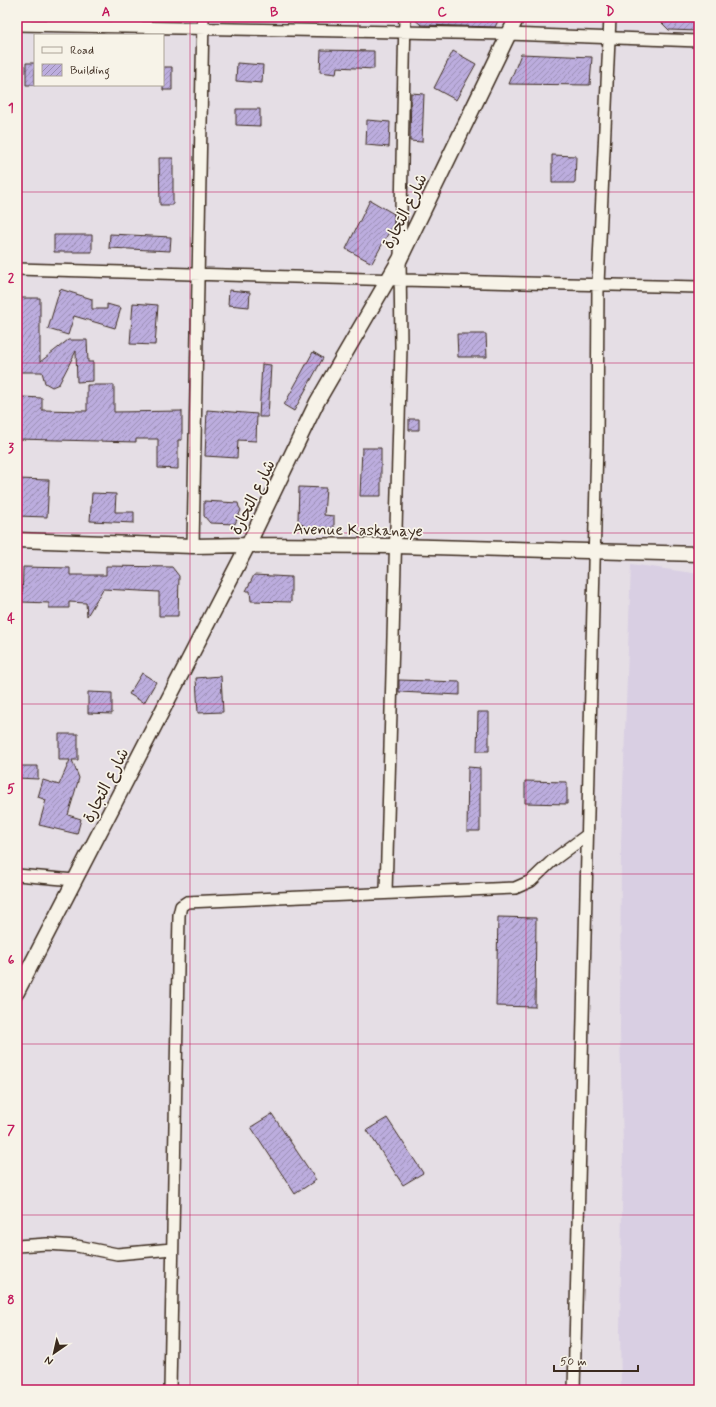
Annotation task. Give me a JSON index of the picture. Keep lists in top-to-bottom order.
{
  "streets": {
    "street": ["شارع التجارة", "Avenue Kaskanaye"]
  },
  "crossings": [
    ["شارع التجارة", "Avenue Kaskanaye"]
  ],
  "legend": ["Road", "Building"],
  "scale_bar": "50 m",
  "north": "bottom left",
  "grid": {
    "columns": [
      "A",
      "B",
      "C",
      "D"
    ],
    "rows": [
      "1",
      "2",
      "3",
      "4",
      "5",
      "6",
      "7",
      "8"
    ]
  }
}
